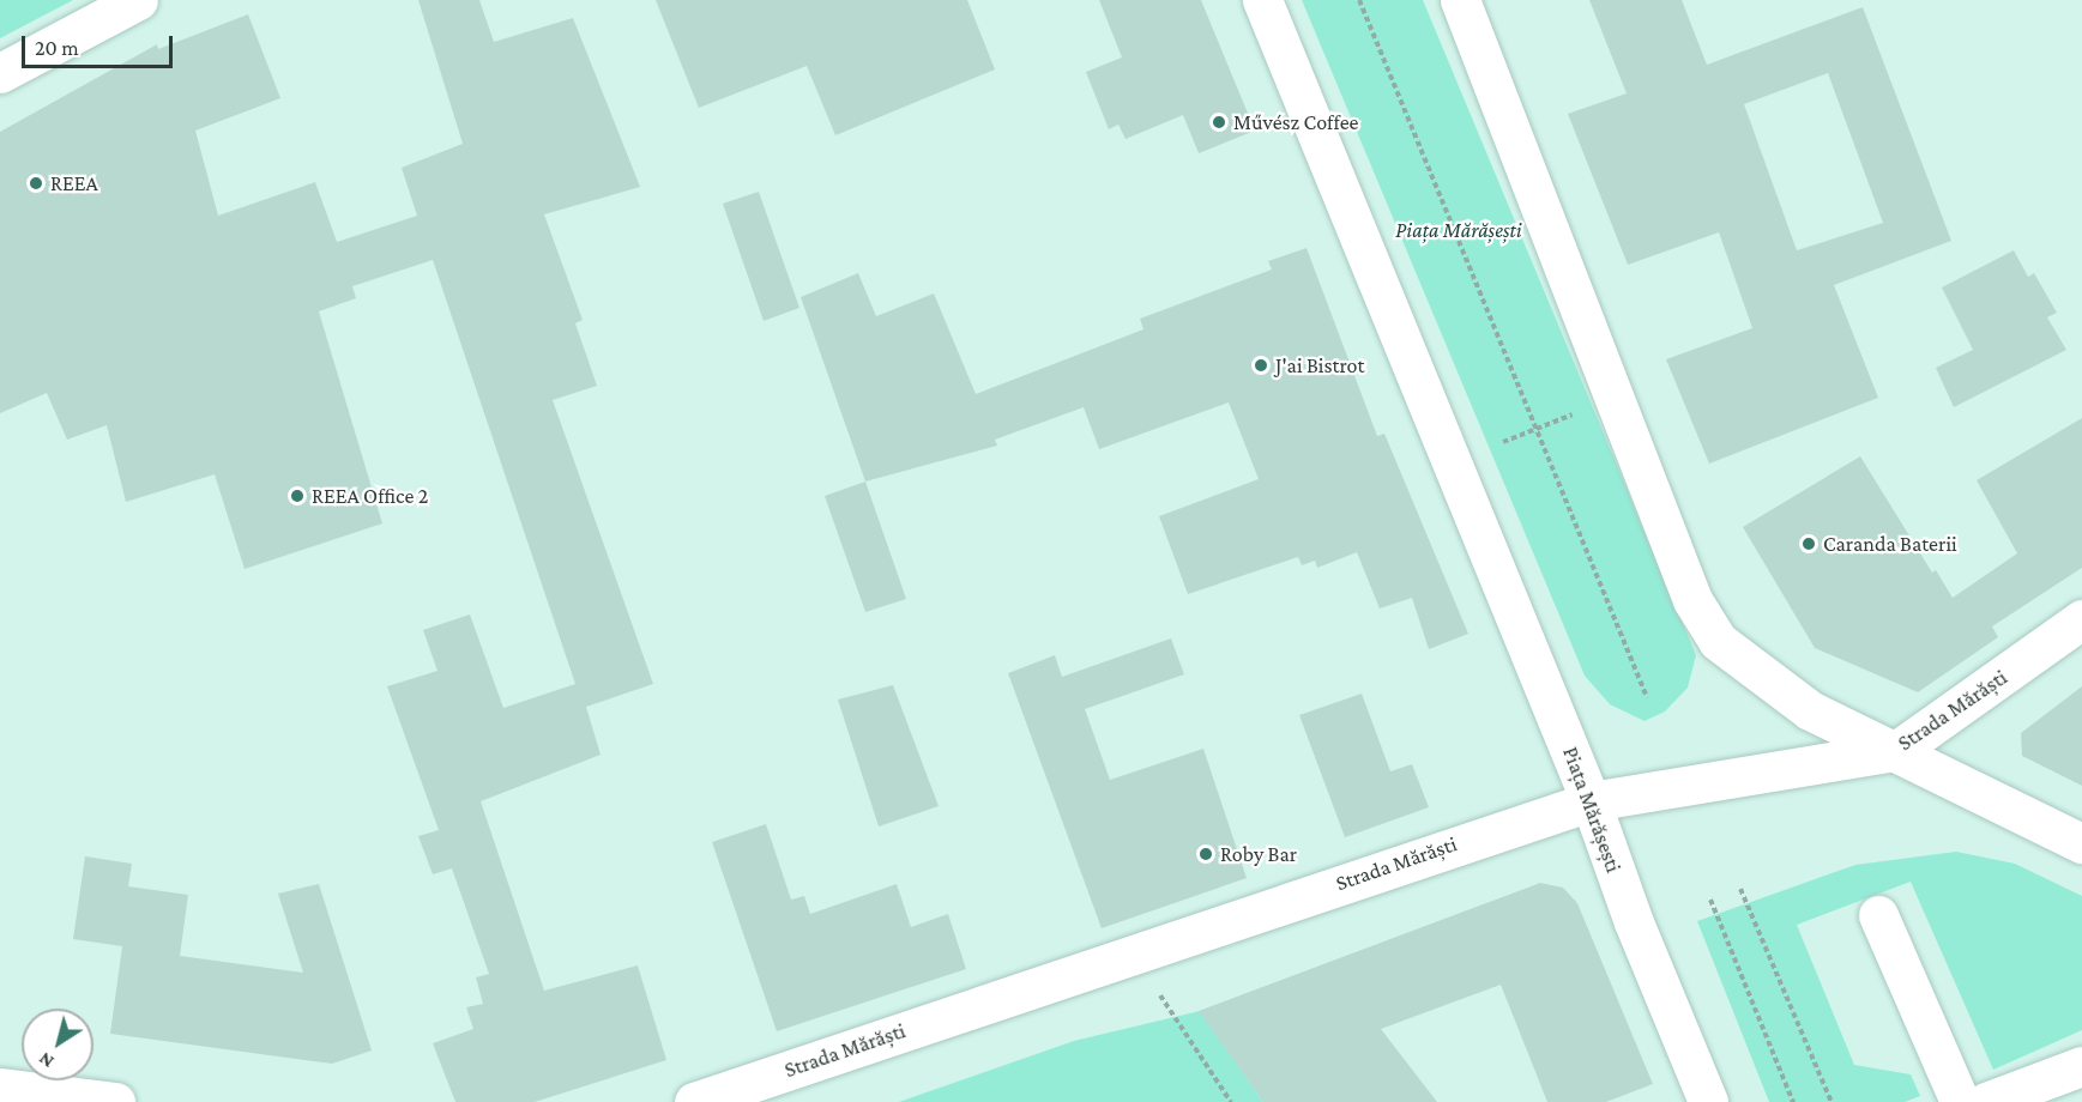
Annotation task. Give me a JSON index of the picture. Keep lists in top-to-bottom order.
{
  "streets": {
    "main road": ["Strada Mărăști", "Piața Mărășești"]
  },
  "crossings": [
    ["Strada Mărăști", "Piața Mărășești"]
  ],
  "parks": ["Piața Mărășești"],
  "places": [
    "Művész Coffee",
    "REEA",
    "J'ai Bistrot",
    "REEA Office 2",
    "Caranda Baterii",
    "Roby Bar"
  ],
  "scale_bar": "20 m",
  "north": "bottom left"
}
